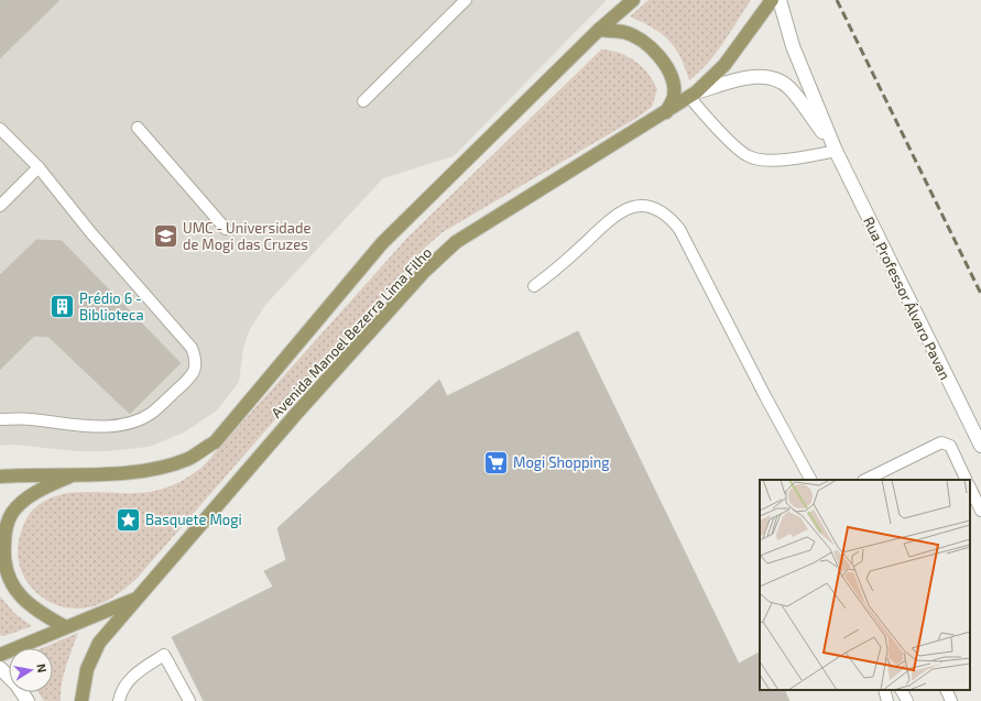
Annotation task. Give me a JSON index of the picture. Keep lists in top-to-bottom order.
{
  "streets": {
    "main road": ["Avenida Manoel Bezerra Lima Filho"],
    "street": ["Rua Professor Álvaro Pavan"]
  },
  "crossings": [
    ["Rua Professor Álvaro Pavan", "Avenida Manoel Bezerra Lima Filho"]
  ],
  "places": {
    "school or university": ["UMC - Universidade de Mogi das Cruzes"],
    "building": ["Prédio 6 - Biblioteca"],
    "supermarket": ["Mogi Shopping"],
    "place": ["Basquete Mogi"]
  },
  "north": "right"
}
